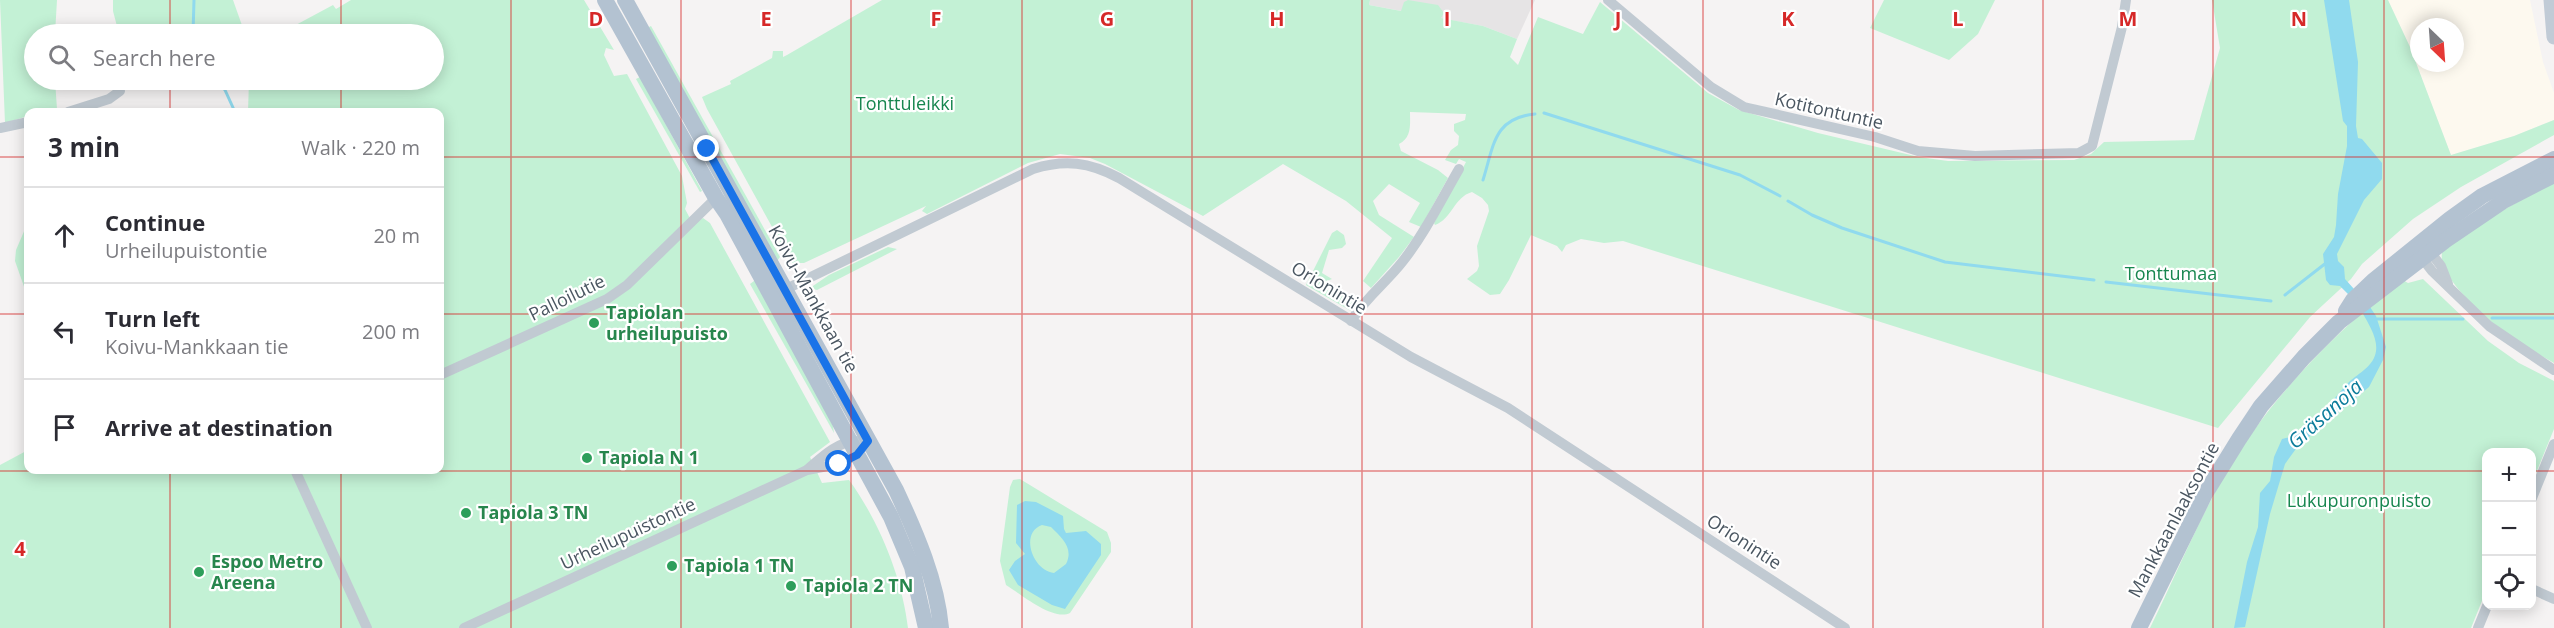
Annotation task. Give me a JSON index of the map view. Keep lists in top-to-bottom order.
{
  "streets": {
    "main road": ["Koivu-Mankkaan tie", "Mankkaanlaaksontie"],
    "street": [
      "Kotitontuntie",
      "Orionintie",
      "Palloilutie",
      "Urheilupuistontie"
    ]
  },
  "crossings": [
    ["Orionintie", "Koivu-Mankkaan tie"],
    ["Palloilutie", "Koivu-Mankkaan tie"],
    ["Koivu-Mankkaan tie", "Urheilupuistontie"]
  ],
  "water": ["Gräsanoja"],
  "parks": ["Tonttuleikki", "Tonttumaa", "Lukupuronpuisto"],
  "places": [
    "Tapiolan urheilupuisto",
    "Tapiola N 1",
    "Tapiola 3 TN",
    "Tapiola 1 TN",
    "Espoo Metro Areena",
    "Tapiola 2 TN"
  ],
  "north": "bottom right",
  "page": {
    "search": "Search here",
    "heading": ["3 min", "Walk · 220 m"],
    "list": [
      ["Continue", "Urheilupuistontie", "20 m"],
      ["Turn left", "Koivu-Mankkaan tie", "200 m"],
      "Arrive at destination"
    ],
    "map_buttons": ["+", "−"]
  },
  "grid": {
    "columns": [
      "D",
      "E",
      "F",
      "G",
      "H",
      "I",
      "J",
      "K",
      "L",
      "M",
      "N"
    ],
    "rows": ["4"]
  }
}
